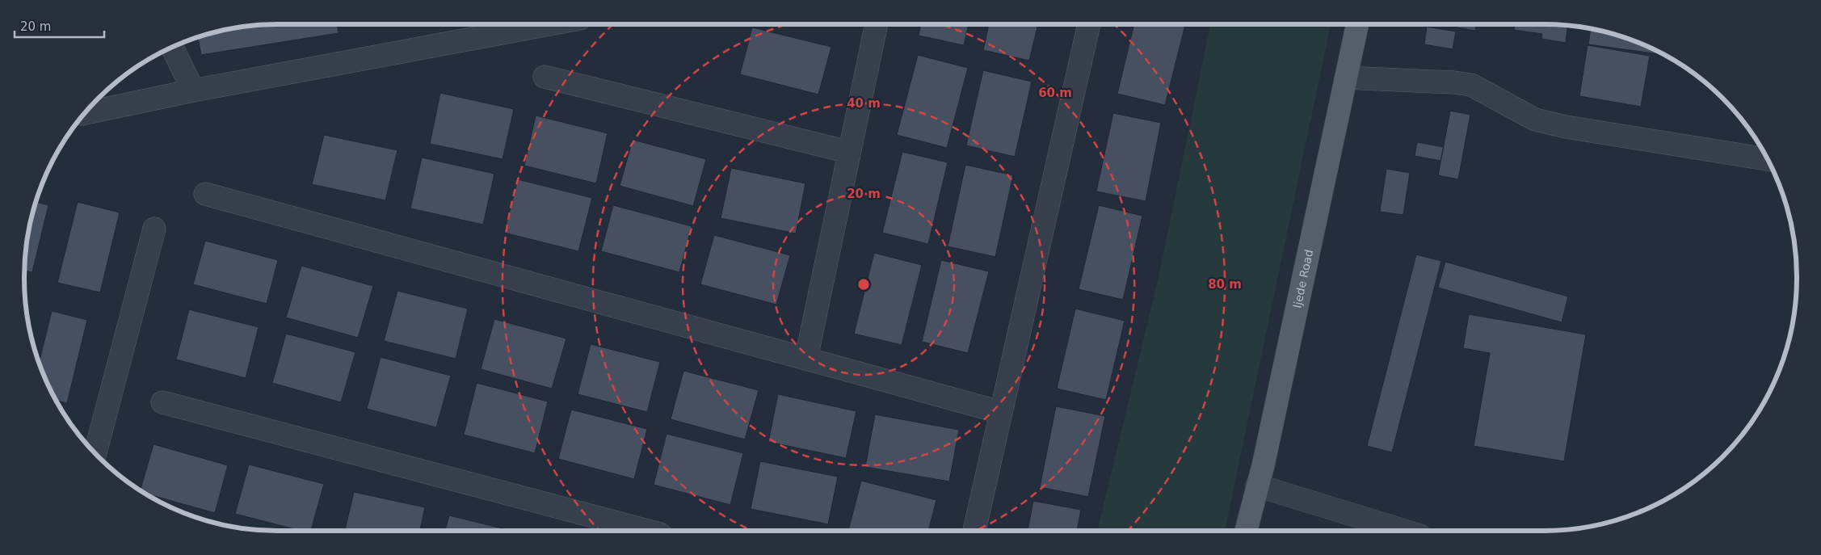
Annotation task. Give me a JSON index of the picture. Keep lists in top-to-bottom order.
{
  "streets": {
    "main road": ["Ijede Road"]
  },
  "scale_bar": "20 m",
  "rings": [
    "60 m",
    "40 m",
    "20 m",
    "80 m"
  ]
}
